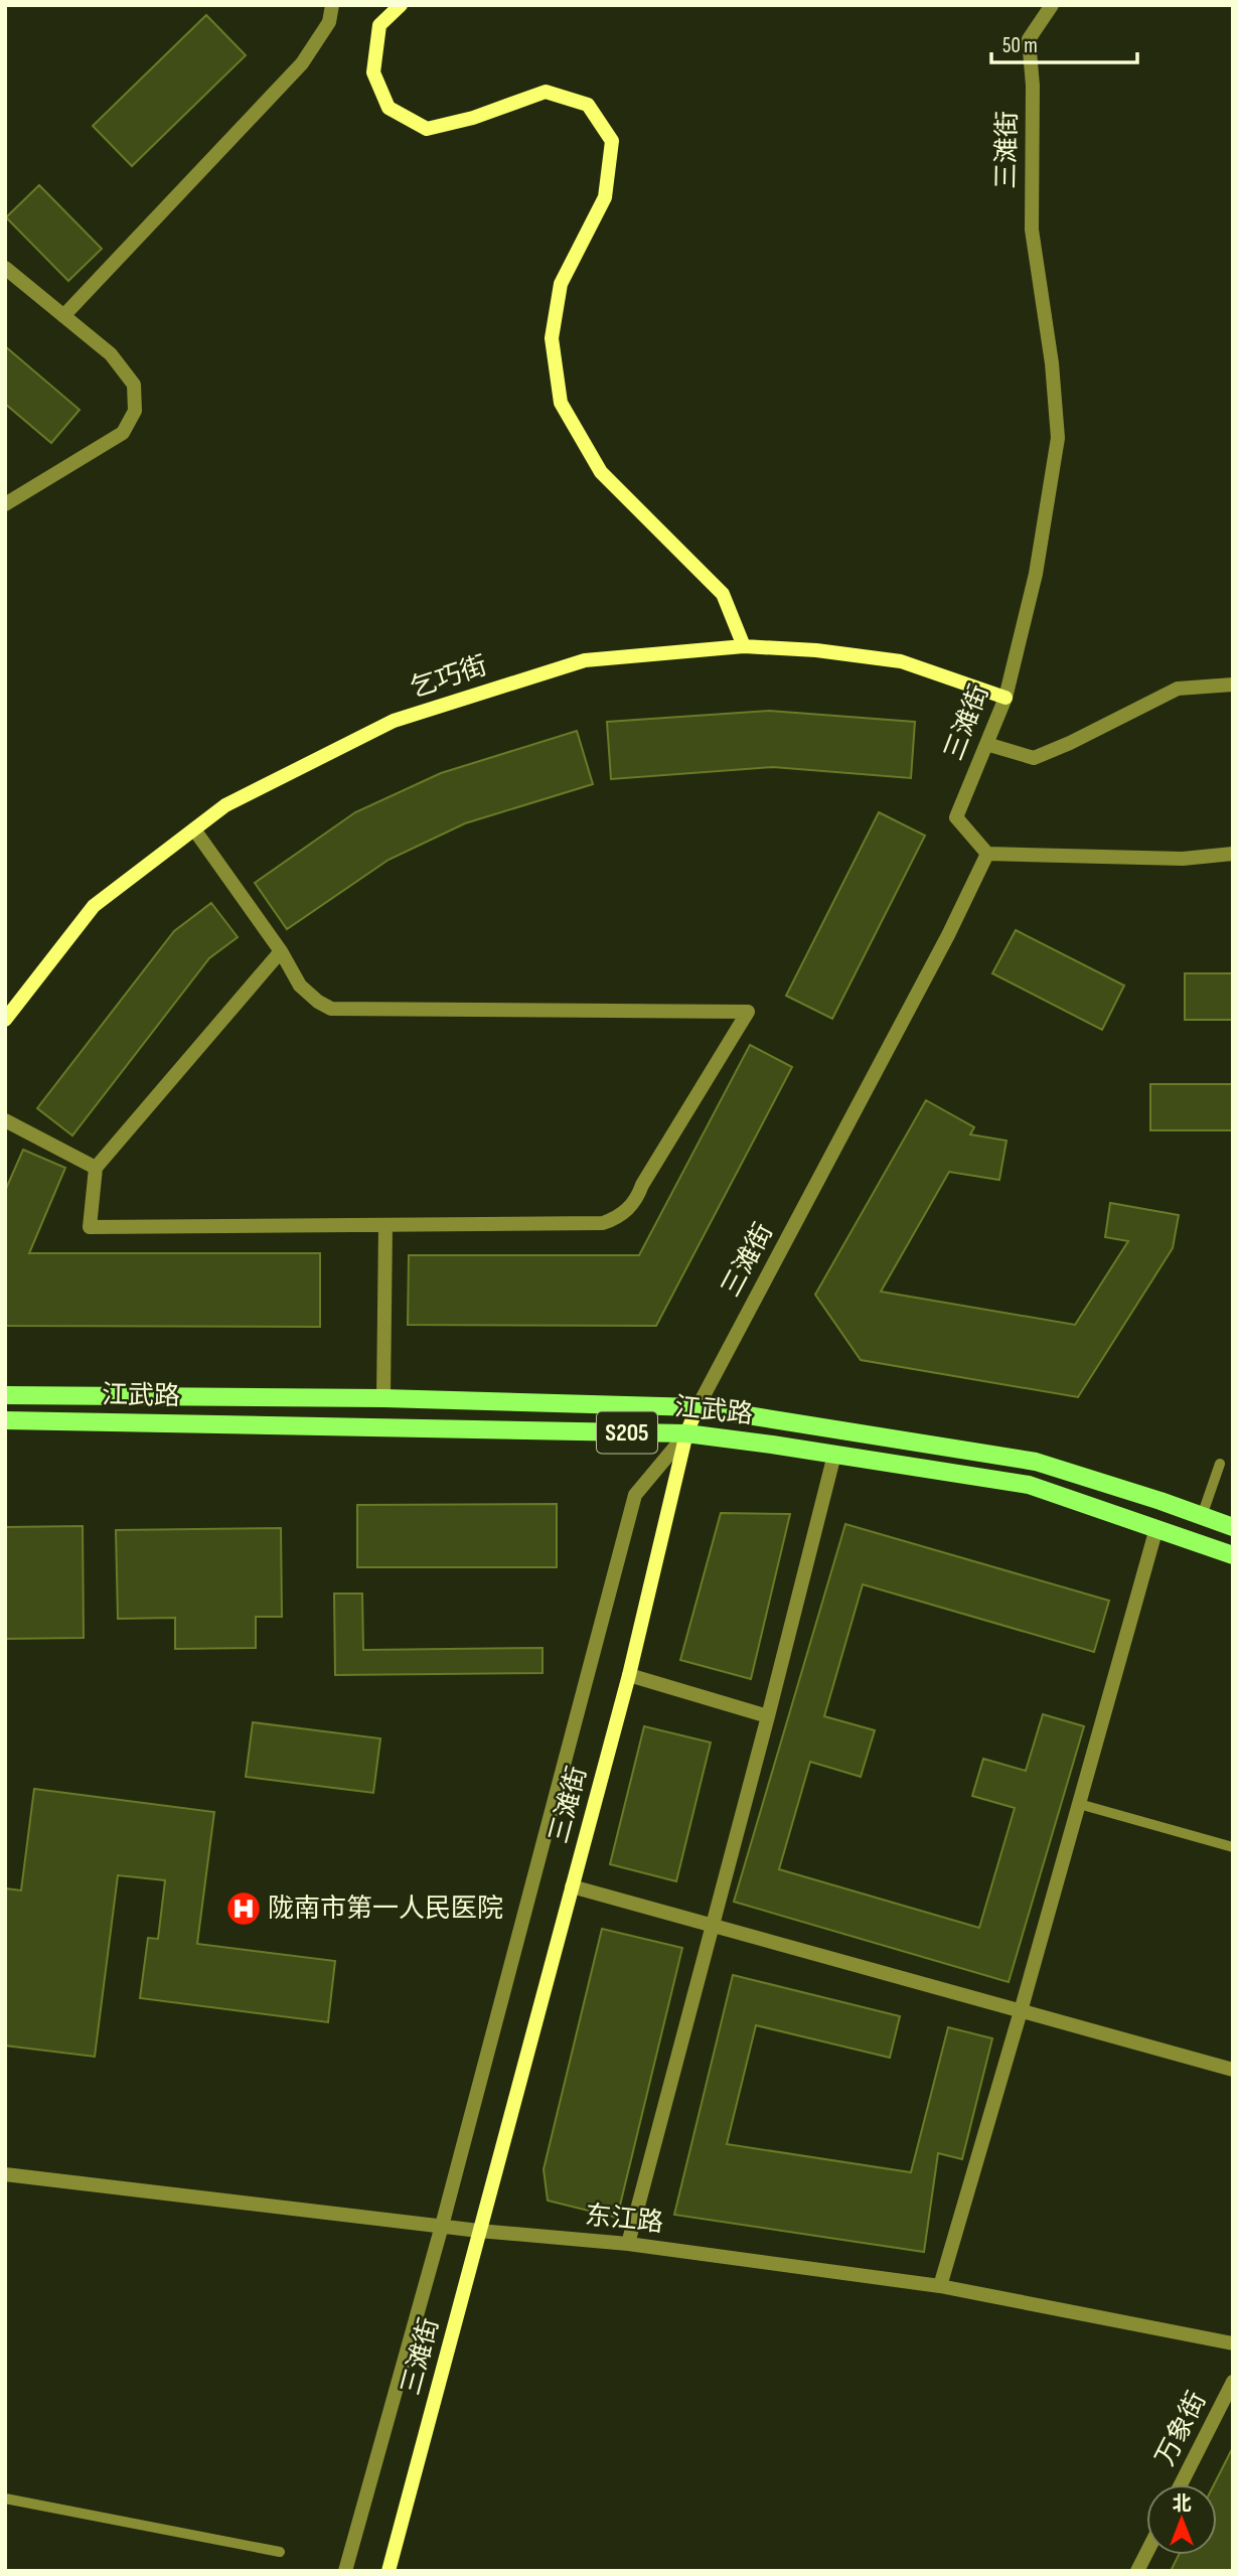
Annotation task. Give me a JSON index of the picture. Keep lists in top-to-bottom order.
{
  "streets": {
    "main road": ["江武路", "S205"],
    "street": [
      "三滩街",
      "乞巧街",
      "东江路",
      "万象街"
    ]
  },
  "crossings": [
    ["三滩街", "乞巧街"],
    ["三滩街", "江武路"],
    ["三滩街", "东江路"]
  ],
  "places": {
    "hospital": ["陇南市第一人民医院"]
  },
  "scale_bar": "50 m",
  "north": "top"
}
